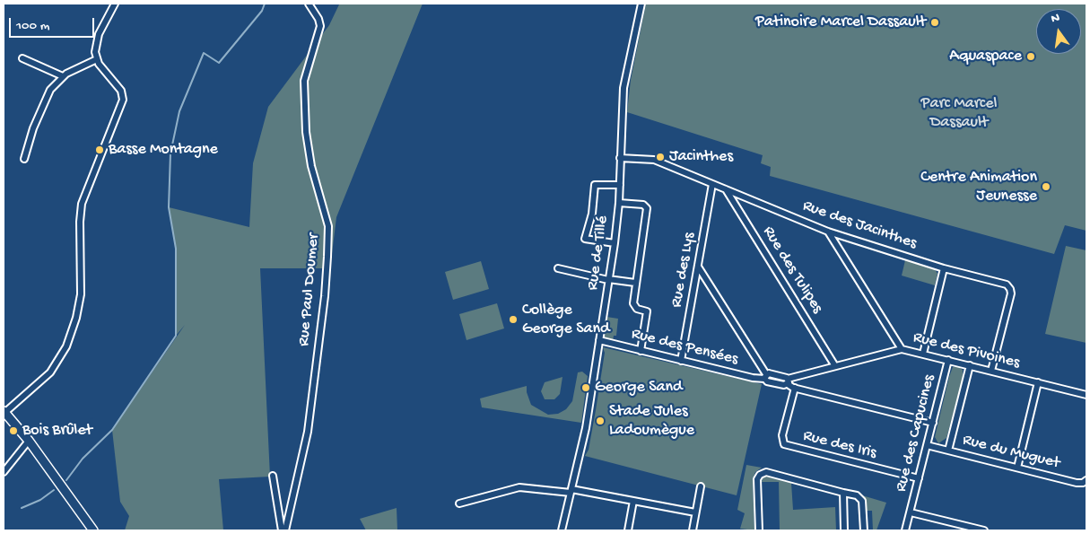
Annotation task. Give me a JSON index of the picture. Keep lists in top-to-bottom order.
{
  "streets": {
    "street": [
      "Rue des Jacinthes",
      "Rue de Tillé",
      "Rue des Lys",
      "Rue des Tulipes",
      "Rue Paul Doumer",
      "Rue des Pensées",
      "Rue des Pivoines",
      "Rue des Capucines",
      "Rue des Iris",
      "Rue du Muguet"
    ]
  },
  "crossings": [
    ["Rue des Jacinthes", "Rue de Tillé"],
    ["Rue des Jacinthes", "Rue des Lys"],
    ["Rue des Jacinthes", "Rue des Tulipes"],
    ["Rue des Jacinthes", "Rue des Pivoines"],
    ["Rue de Tillé", "Rue des Pensées"],
    ["Rue des Lys", "Rue des Pensées"],
    ["Rue des Tulipes", "Rue des Pivoines"],
    ["Rue des Pensées", "Rue des Pivoines"],
    ["Rue des Pensées", "Rue des Capucines"],
    ["Rue des Pensées", "Rue des Iris"],
    ["Rue des Pivoines", "Rue des Capucines"],
    ["Rue des Capucines", "Rue des Iris"],
    ["Rue des Capucines", "Rue du Muguet"]
  ],
  "parks": ["Parc Marcel Dassault"],
  "places": [
    "Patinoire Marcel Dassault",
    "Aquaspace",
    "Basse Montagne",
    "Jacinthes",
    "Centre Animation Jeunesse",
    "Collège George Sand",
    "George Sand",
    "Stade Jules Ladoumègue",
    "Bois Brûlet"
  ],
  "scale_bar": "100 m",
  "north": "top"
}
